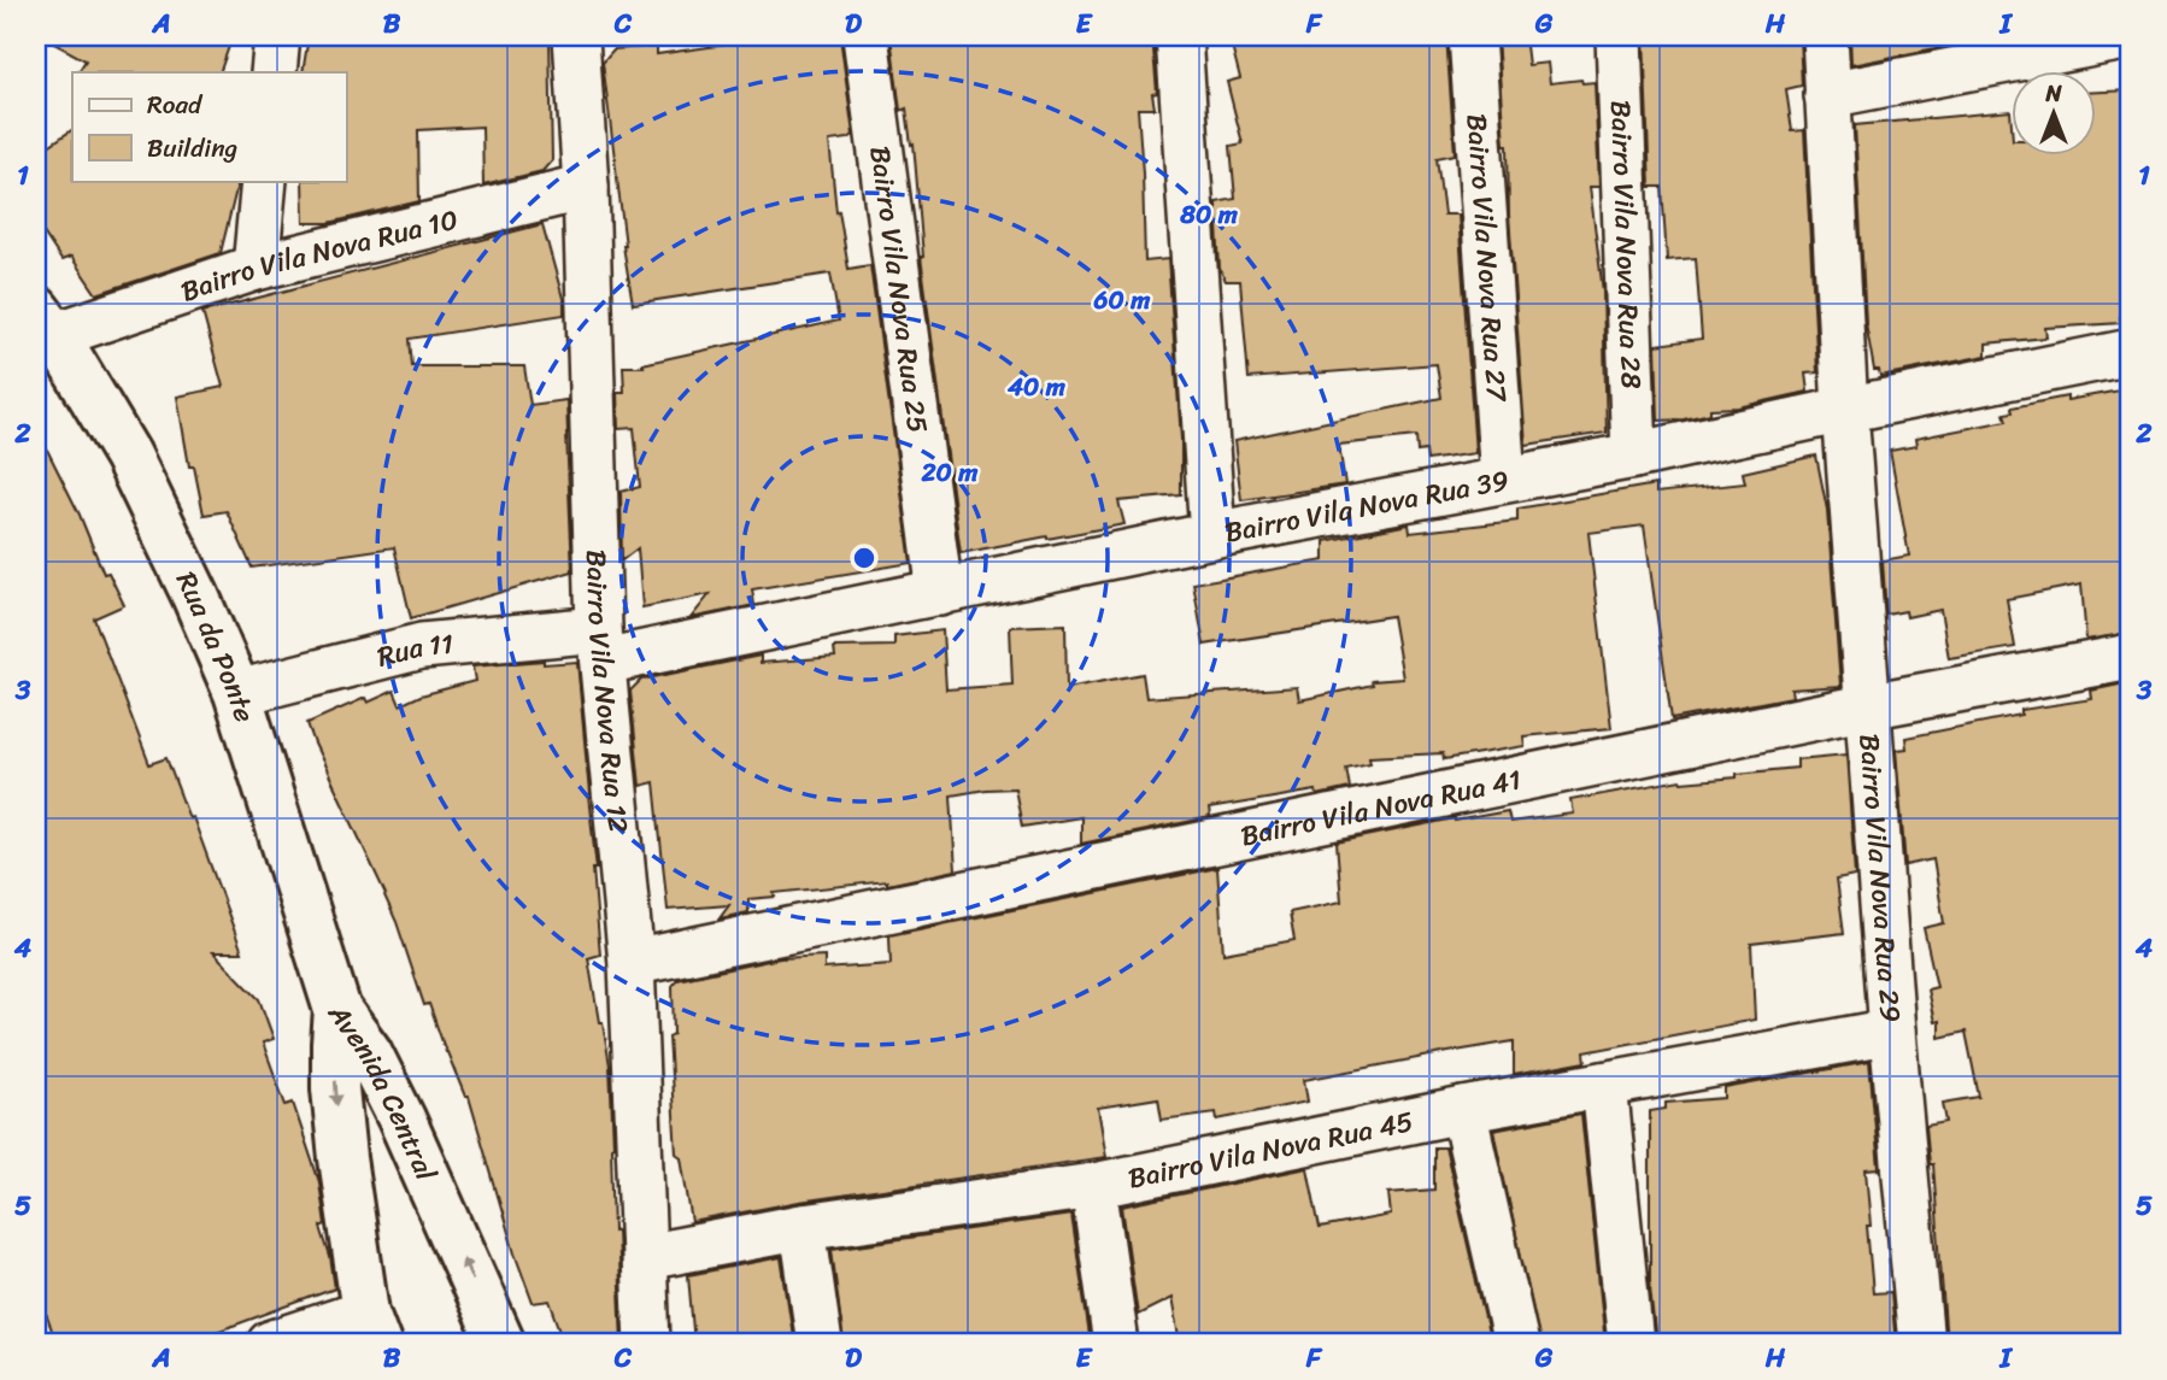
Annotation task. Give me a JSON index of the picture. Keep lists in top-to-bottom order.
{
  "streets": {
    "street": [
      "Bairro Vila Nova Rua 28",
      "Bairro Vila Nova Rua 10",
      "Bairro Vila Nova Rua 27",
      "Bairro Vila Nova Rua 25",
      "Bairro Vila Nova Rua 39",
      "Rua da Ponte",
      "Rua 11",
      "Bairro Vila Nova Rua 12",
      "Bairro Vila Nova Rua 41",
      "Bairro Vila Nova Rua 29",
      "Avenida Central",
      "Bairro Vila Nova Rua 45"
    ]
  },
  "crossings": [
    ["Bairro Vila Nova Rua 28", "Bairro Vila Nova Rua 39"],
    ["Bairro Vila Nova Rua 10", "Rua da Ponte"],
    ["Bairro Vila Nova Rua 10", "Bairro Vila Nova Rua 12"],
    ["Bairro Vila Nova Rua 27", "Bairro Vila Nova Rua 39"],
    ["Bairro Vila Nova Rua 25", "Bairro Vila Nova Rua 39"],
    ["Bairro Vila Nova Rua 39", "Rua 11"],
    ["Bairro Vila Nova Rua 39", "Bairro Vila Nova Rua 12"],
    ["Bairro Vila Nova Rua 39", "Bairro Vila Nova Rua 29"],
    ["Rua da Ponte", "Rua 11"],
    ["Rua da Ponte", "Avenida Central"],
    ["Rua 11", "Bairro Vila Nova Rua 12"],
    ["Bairro Vila Nova Rua 12", "Bairro Vila Nova Rua 41"],
    ["Bairro Vila Nova Rua 12", "Bairro Vila Nova Rua 45"],
    ["Bairro Vila Nova Rua 41", "Bairro Vila Nova Rua 29"],
    ["Bairro Vila Nova Rua 29", "Bairro Vila Nova Rua 45"]
  ],
  "legend": ["Road", "Building"],
  "north": "top",
  "grid": {
    "columns": [
      "A",
      "B",
      "C",
      "D",
      "E",
      "F",
      "G",
      "H",
      "I"
    ],
    "rows": [
      "1",
      "2",
      "3",
      "4",
      "5"
    ]
  },
  "rings": [
    "80 m",
    "60 m",
    "40 m",
    "20 m"
  ]
}
